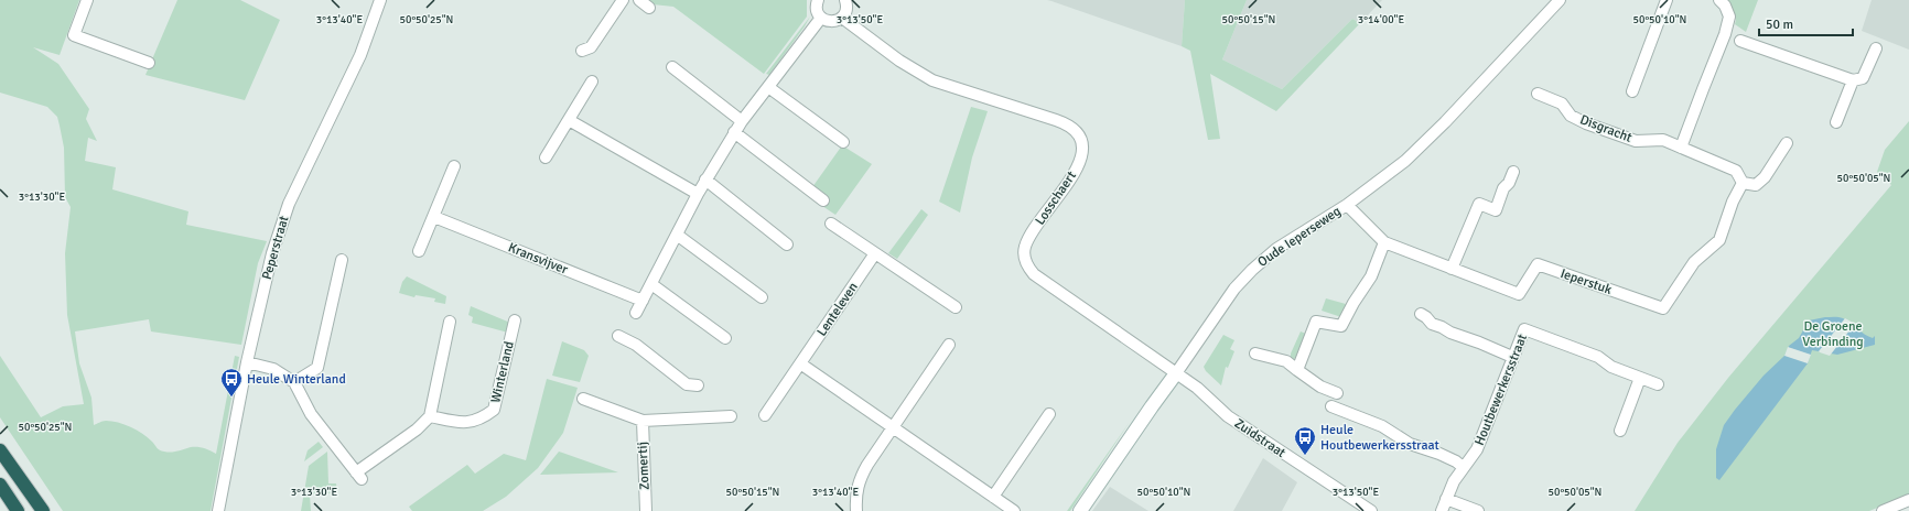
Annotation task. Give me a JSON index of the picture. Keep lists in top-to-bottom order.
{
  "streets": {
    "street": [
      "Disgracht",
      "Losschaert",
      "Oude Ieperseweg",
      "Peperstraat",
      "Kransvijver",
      "Ieperstuk",
      "Lenteleven",
      "Winterland",
      "Houtbewerkersstraat",
      "Zuidstraat",
      "Zomertij"
    ]
  },
  "crossings": [
    ["Disgracht", "Ieperstuk"],
    ["Losschaert", "Oude Ieperseweg"],
    ["Losschaert", "Zuidstraat"],
    ["Oude Ieperseweg", "Ieperstuk"],
    ["Oude Ieperseweg", "Zuidstraat"]
  ],
  "parks": ["De Groene Verbinding"],
  "places": {
    "bus stop": ["Heule Winterland", "Heule Houtbewerkersstraat"]
  },
  "scale_bar": "50 m",
  "coordinates": [
    "3°13'40\"E",
    "50°50'25\"N",
    "3°13'50\"E",
    "50°50'15\"N",
    "3°14'00\"E",
    "50°50'10\"N",
    "50°50'05\"N",
    "3°13'30\"E"
  ]
}
